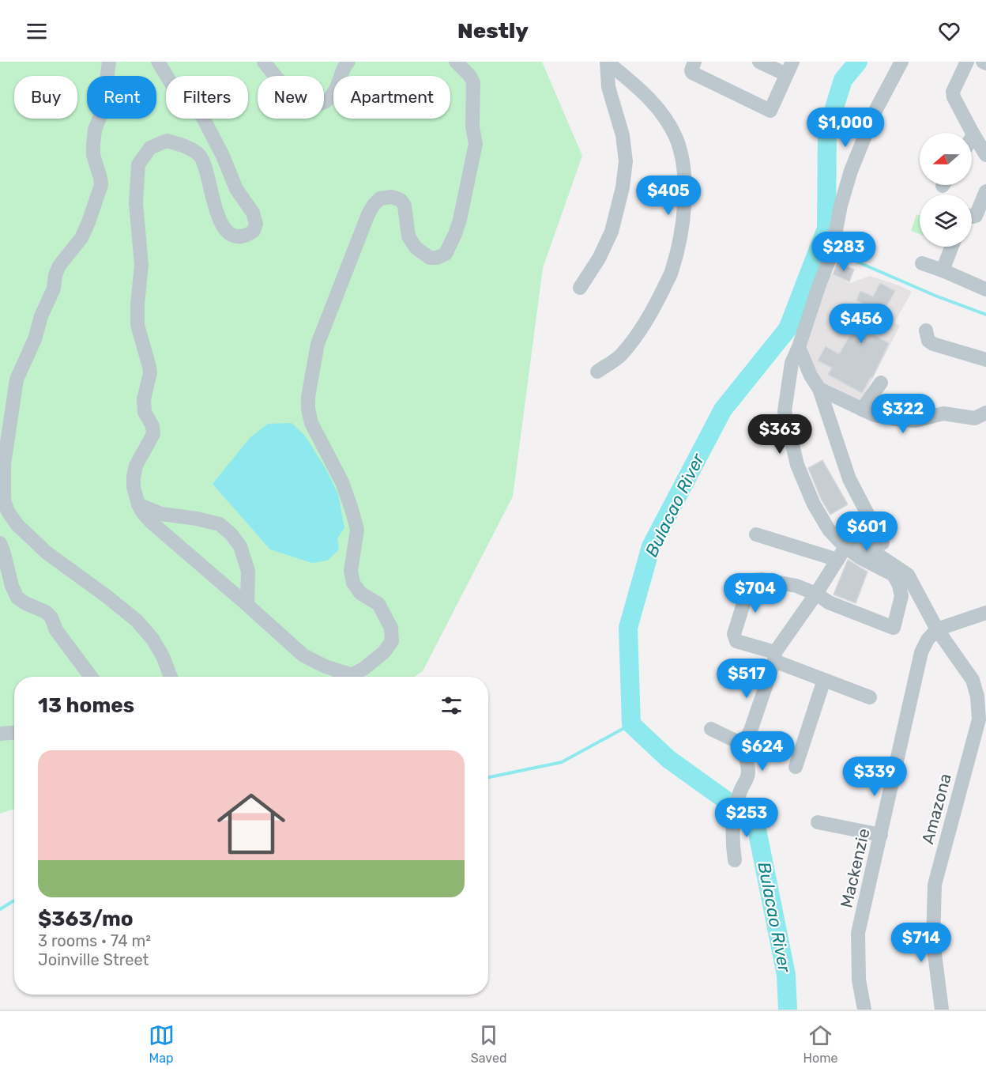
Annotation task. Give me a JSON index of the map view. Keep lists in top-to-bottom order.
{
  "streets": {
    "street": ["Amazona", "Mackenzie"]
  },
  "crossings": [
    ["Amazona", "Mackenzie"]
  ],
  "water": ["Bulacao River"],
  "north": "left",
  "page": {
    "header": "Nestly",
    "chip": [
      "Buy",
      "Rent",
      "Filters",
      "New",
      "Apartment"
    ],
    "price": [
      "$1,000",
      "$405",
      "$283",
      "$456",
      "$322",
      "$363",
      "$601",
      "$704",
      "$517",
      "$624",
      "$339",
      "$253",
      "$714"
    ],
    "heading": "13 homes",
    "list": [
      {
        "name": "$363/mo",
        "note": "3 rooms · 74 m² · Joinville Street"
      }
    ],
    "tabs": ["Map", "Saved", "Home"]
  }
}
